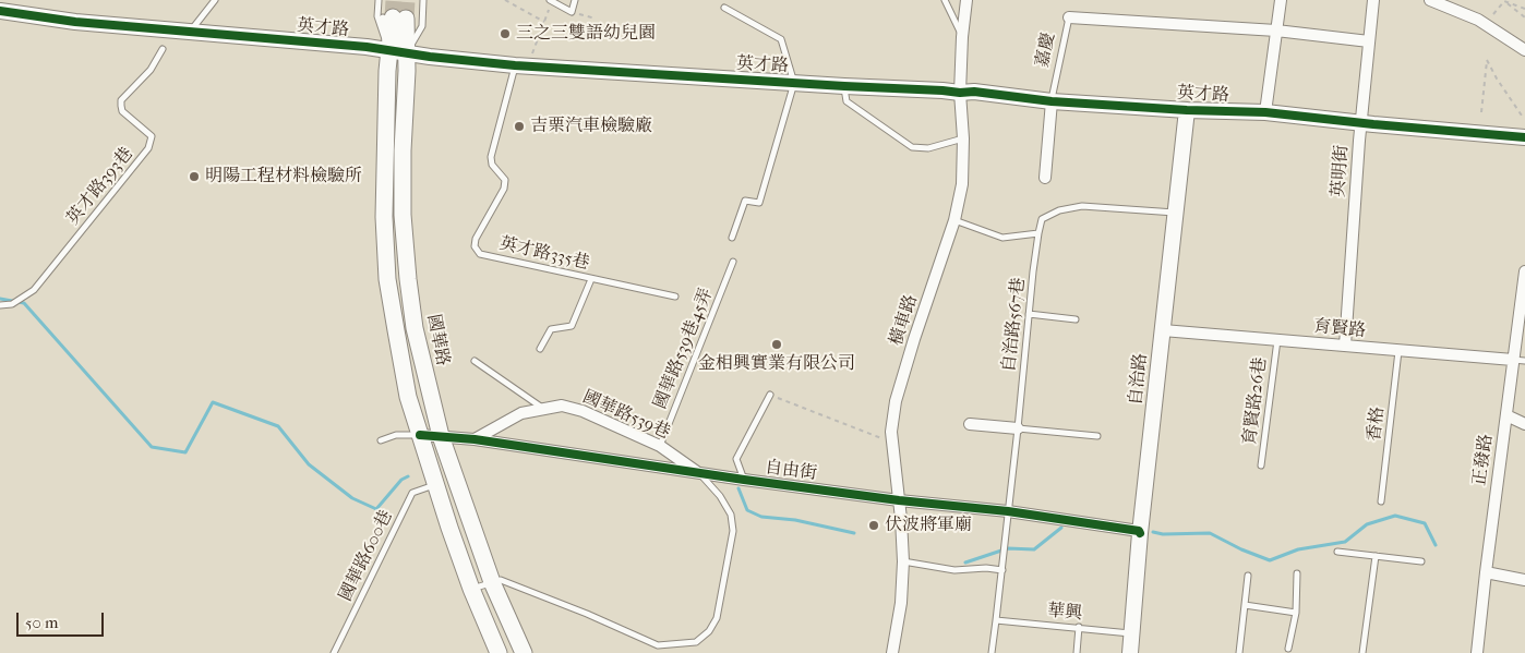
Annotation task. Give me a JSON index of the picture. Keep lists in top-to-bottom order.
{
  "streets": {
    "main road": ["國華路"],
    "street": [
      "英才路",
      "嘉慶",
      "英明街",
      "橫車路",
      "育賢路",
      "自治路",
      "國華路539巷",
      "正發路",
      "自由街"
    ],
    "lane": [
      "英才路393巷",
      "英才路335巷",
      "自治路567巷",
      "國華路539巷45弄",
      "育賢路26巷",
      "香格",
      "國華路600巷",
      "華興"
    ]
  },
  "crossings": [
    ["英才路", "嘉慶"],
    ["英才路", "英明街"],
    ["英才路", "英才路335巷"],
    ["英才路", "橫車路"],
    ["英才路", "國華路"],
    ["英才路", "自治路"],
    ["嘉慶", "英明街"],
    ["英明街", "育賢路"],
    ["橫車路", "自由街"],
    ["自治路567巷", "自治路"],
    ["自治路567巷", "自由街"],
    ["育賢路", "自治路"],
    ["育賢路", "育賢路26巷"],
    ["育賢路", "香格"],
    ["育賢路", "正發路"],
    ["國華路", "自由街"],
    ["國華路", "國華路600巷"],
    ["國華路539巷45弄", "國華路539巷"],
    ["自治路", "自由街"],
    ["自治路", "華興"],
    ["國華路539巷", "自由街"]
  ],
  "places": [
    "三之三雙語幼兒園",
    "吉栗汽車檢驗廠",
    "明陽工程材料檢驗所",
    "金相興實業有限公司",
    "伏波將軍廟"
  ],
  "scale_bar": "50 m"
}
